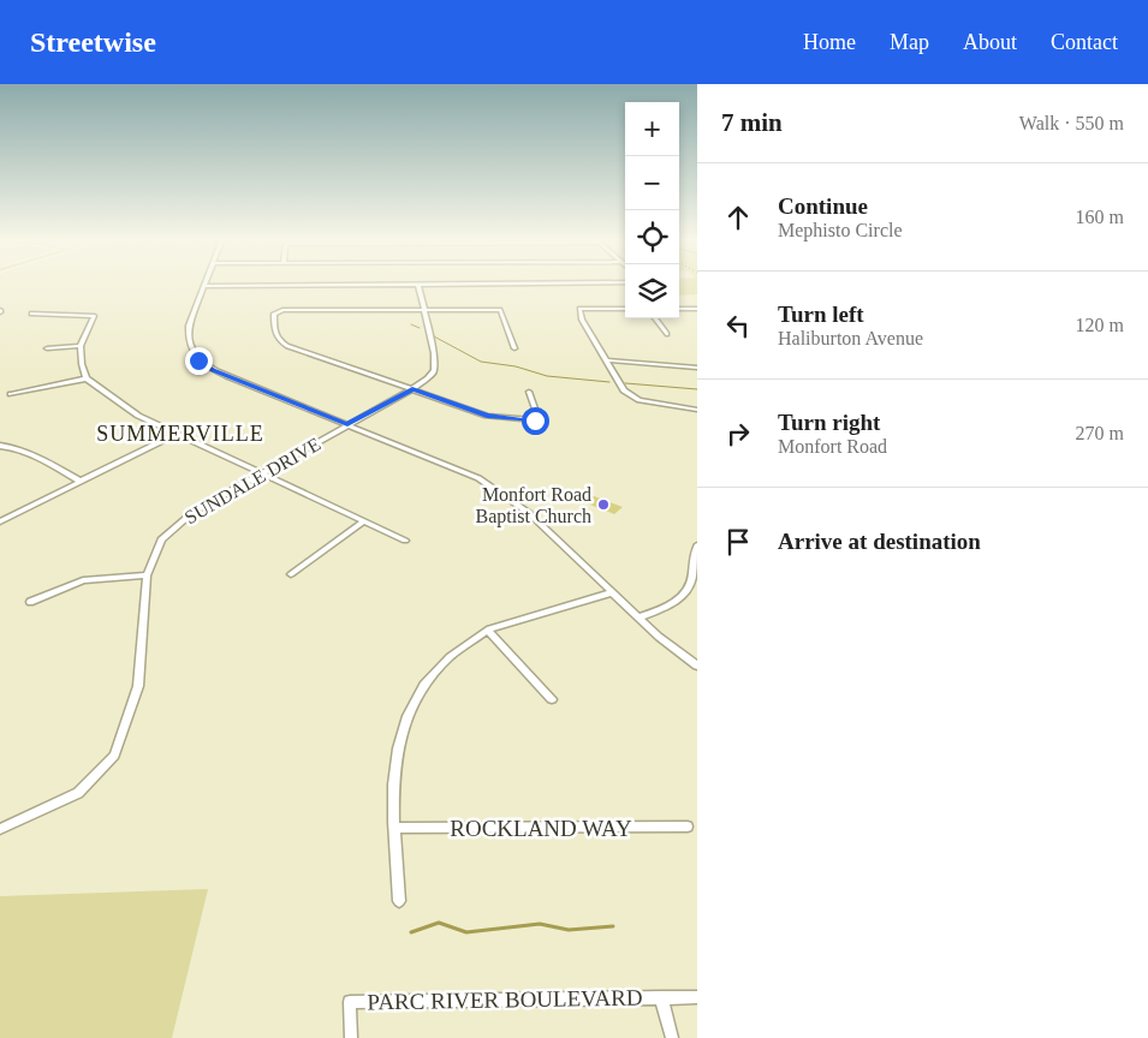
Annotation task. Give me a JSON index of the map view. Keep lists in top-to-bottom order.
{
  "streets": {
    "street": ["SUNDALE DRIVE", "ROCKLAND WAY", "PARC RIVER BOULEVARD"]
  },
  "districts": ["SUMMERVILLE"],
  "places": ["Monfort Road Baptist Church"],
  "page": {
    "header": "Streetwise",
    "nav": [
      "Home",
      "Map",
      "About",
      "Contact"
    ],
    "heading": ["7 min", "Walk · 550 m"],
    "map_buttons": ["+", "−"],
    "list": [
      ["Continue", "Mephisto Circle", "160 m"],
      ["Turn left", "Haliburton Avenue", "120 m"],
      ["Turn right", "Monfort Road", "270 m"],
      "Arrive at destination"
    ]
  }
}
